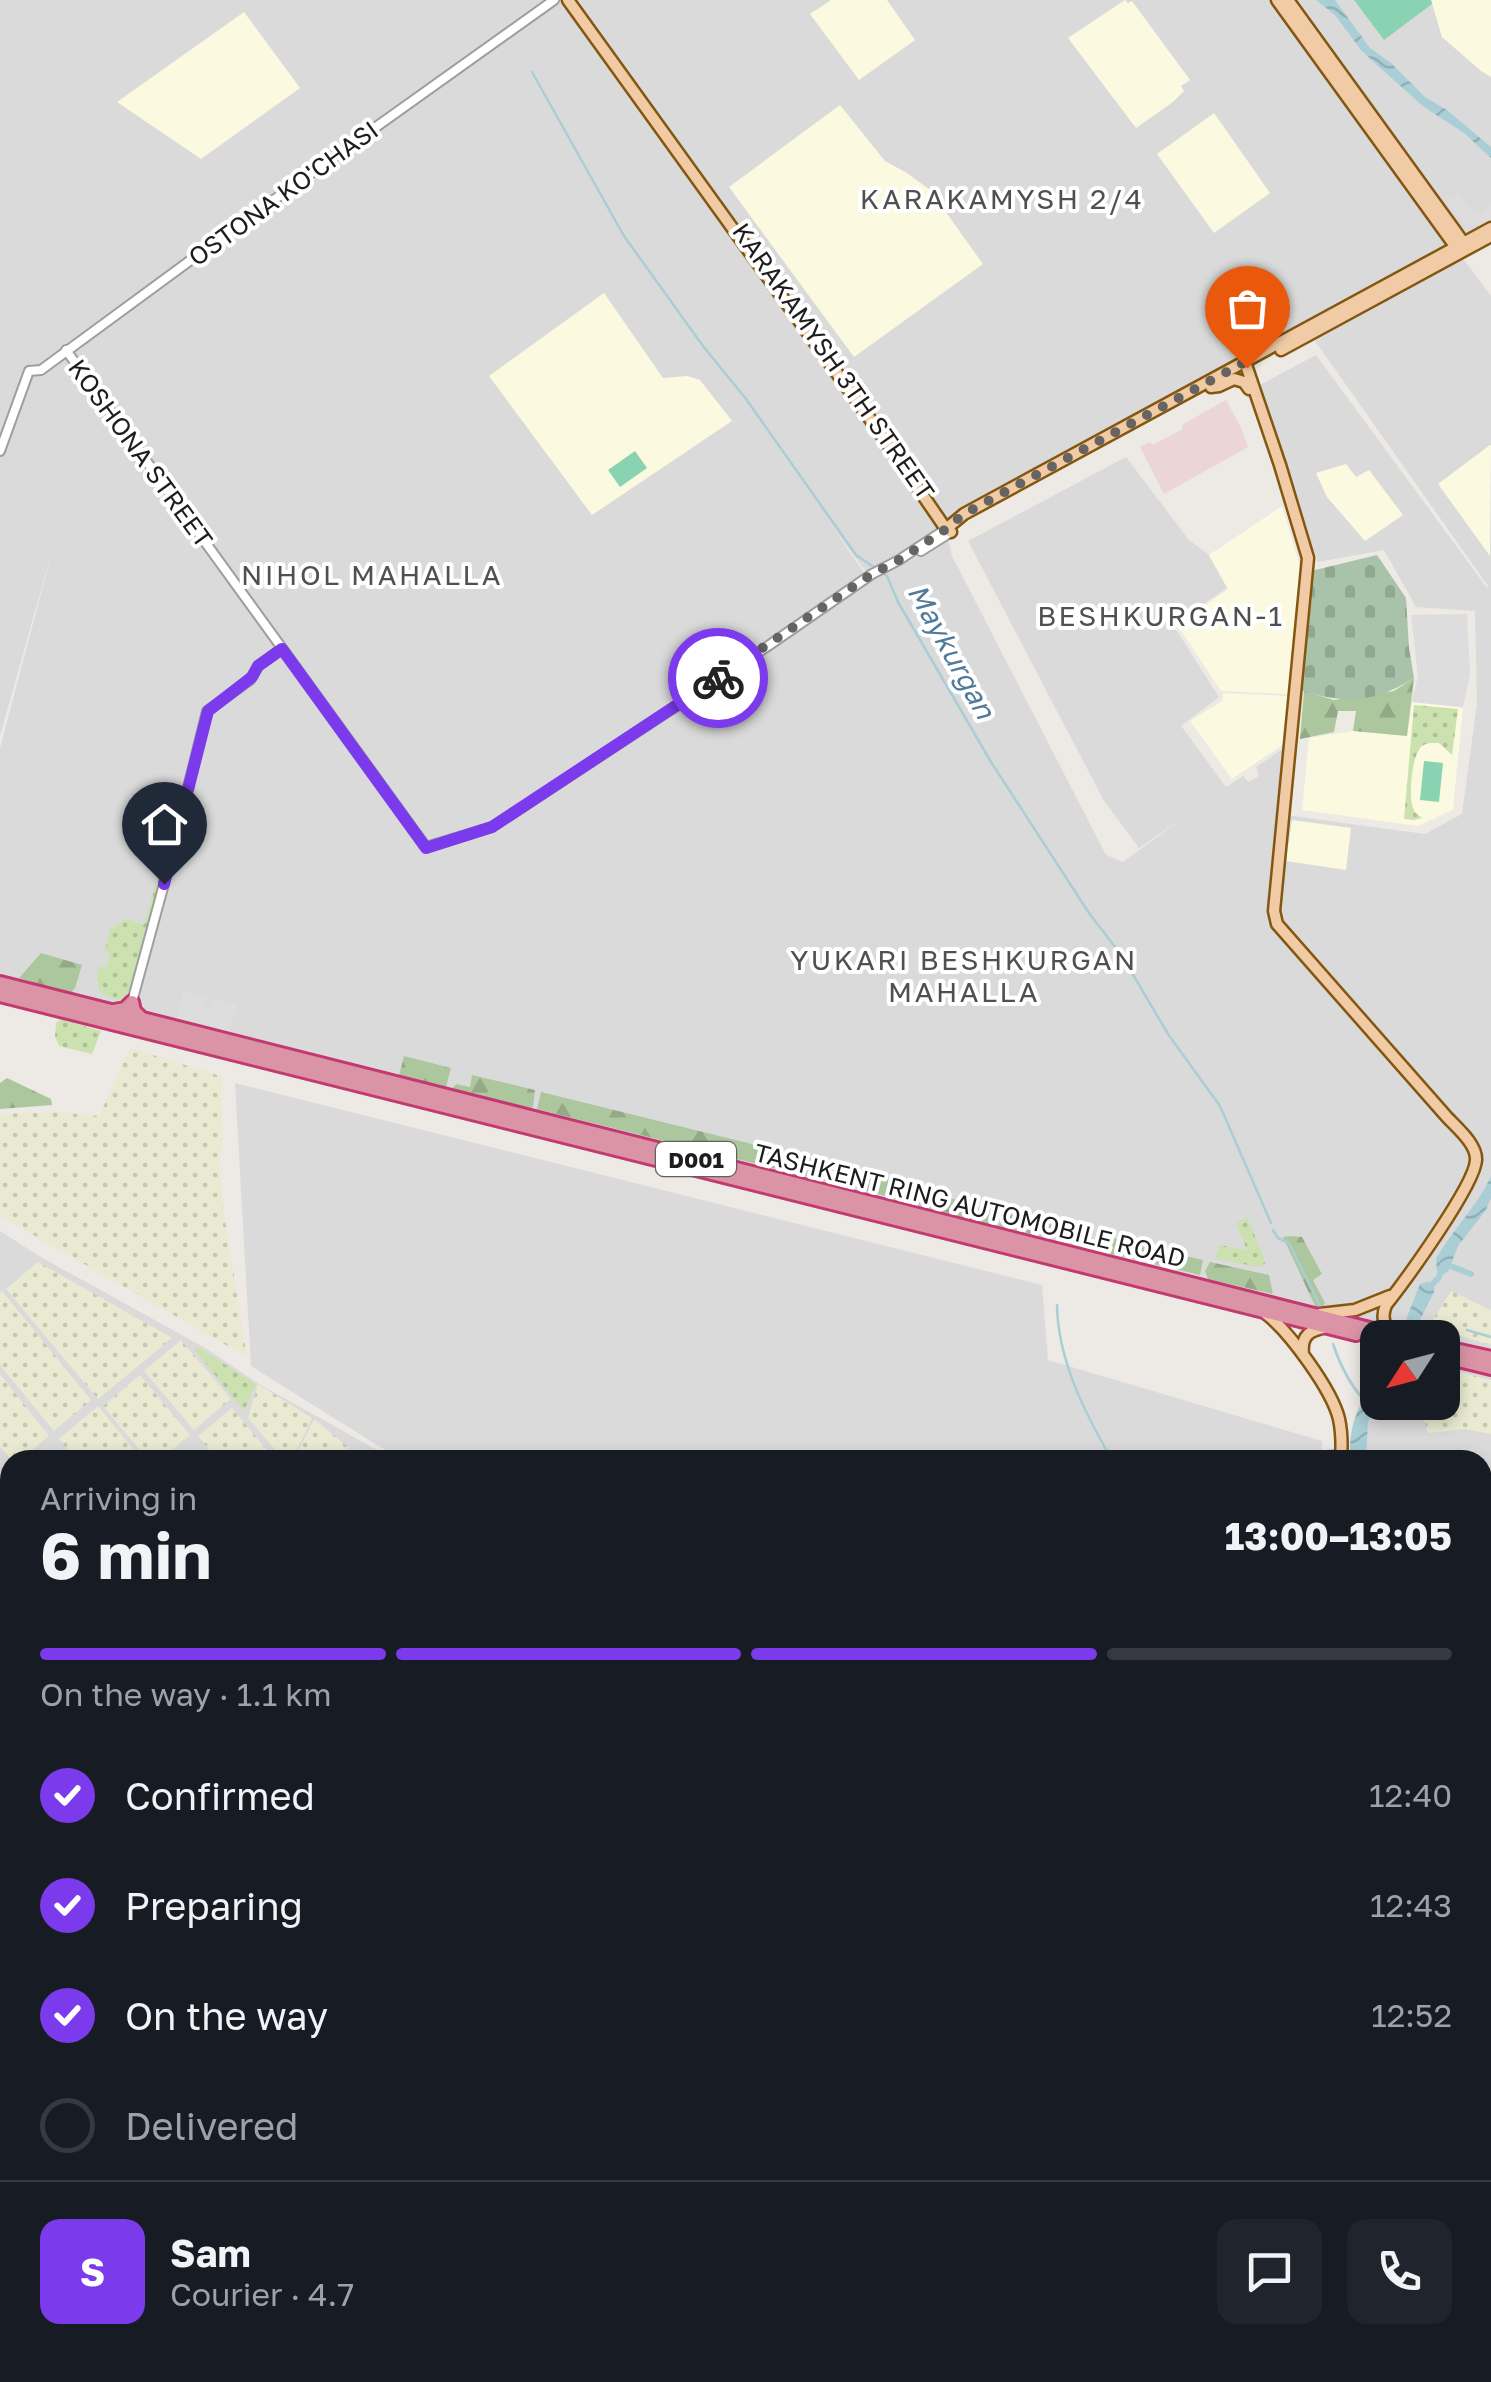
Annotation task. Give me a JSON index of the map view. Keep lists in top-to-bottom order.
{
  "streets": {
    "highway": ["D001", "TASHKENT RING AUTOMOBILE ROAD"],
    "main road": ["KARAKAMYSH 3TH STREET"],
    "street": ["OSTONA KO'CHASI", "KOSHONA STREET"]
  },
  "crossings": [
    ["OSTONA KO'CHASI", "KOSHONA STREET"],
    ["KARAKAMYSH 3TH STREET", "KOSHONA STREET"]
  ],
  "districts": [
    "KARAKAMYSH 2/4",
    "NIHOL MAHALLA",
    "BESHKURGAN-1",
    "YUKARI BESHKURGAN MAHALLA"
  ],
  "water": ["Maykurgan"],
  "north": "bottom left",
  "page": {
    "heading": ["6 min", "Arriving in", "13:00–13:05"],
    "panel": ["Sam", "Courier · 4.7"],
    "bar": "On the way · 1.1 km",
    "list": [
      ["Confirmed", "12:40"],
      ["Preparing", "12:43"],
      ["On the way", "12:52"],
      "Delivered"
    ],
    "round": "S"
  }
}
